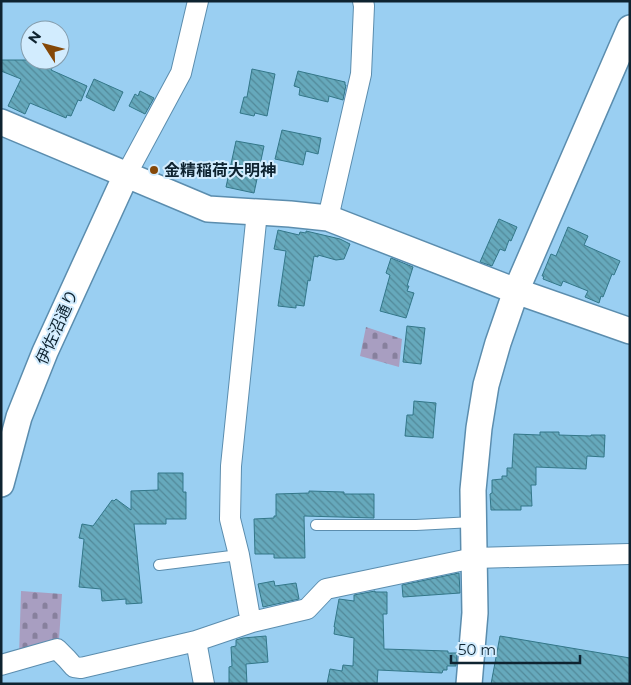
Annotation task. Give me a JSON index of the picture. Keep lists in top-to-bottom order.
{
  "streets": {
    "street": ["伊佐沼通り"]
  },
  "places": ["金精稲荷大明神"],
  "scale_bar": "50 m",
  "north": "top left"
}
